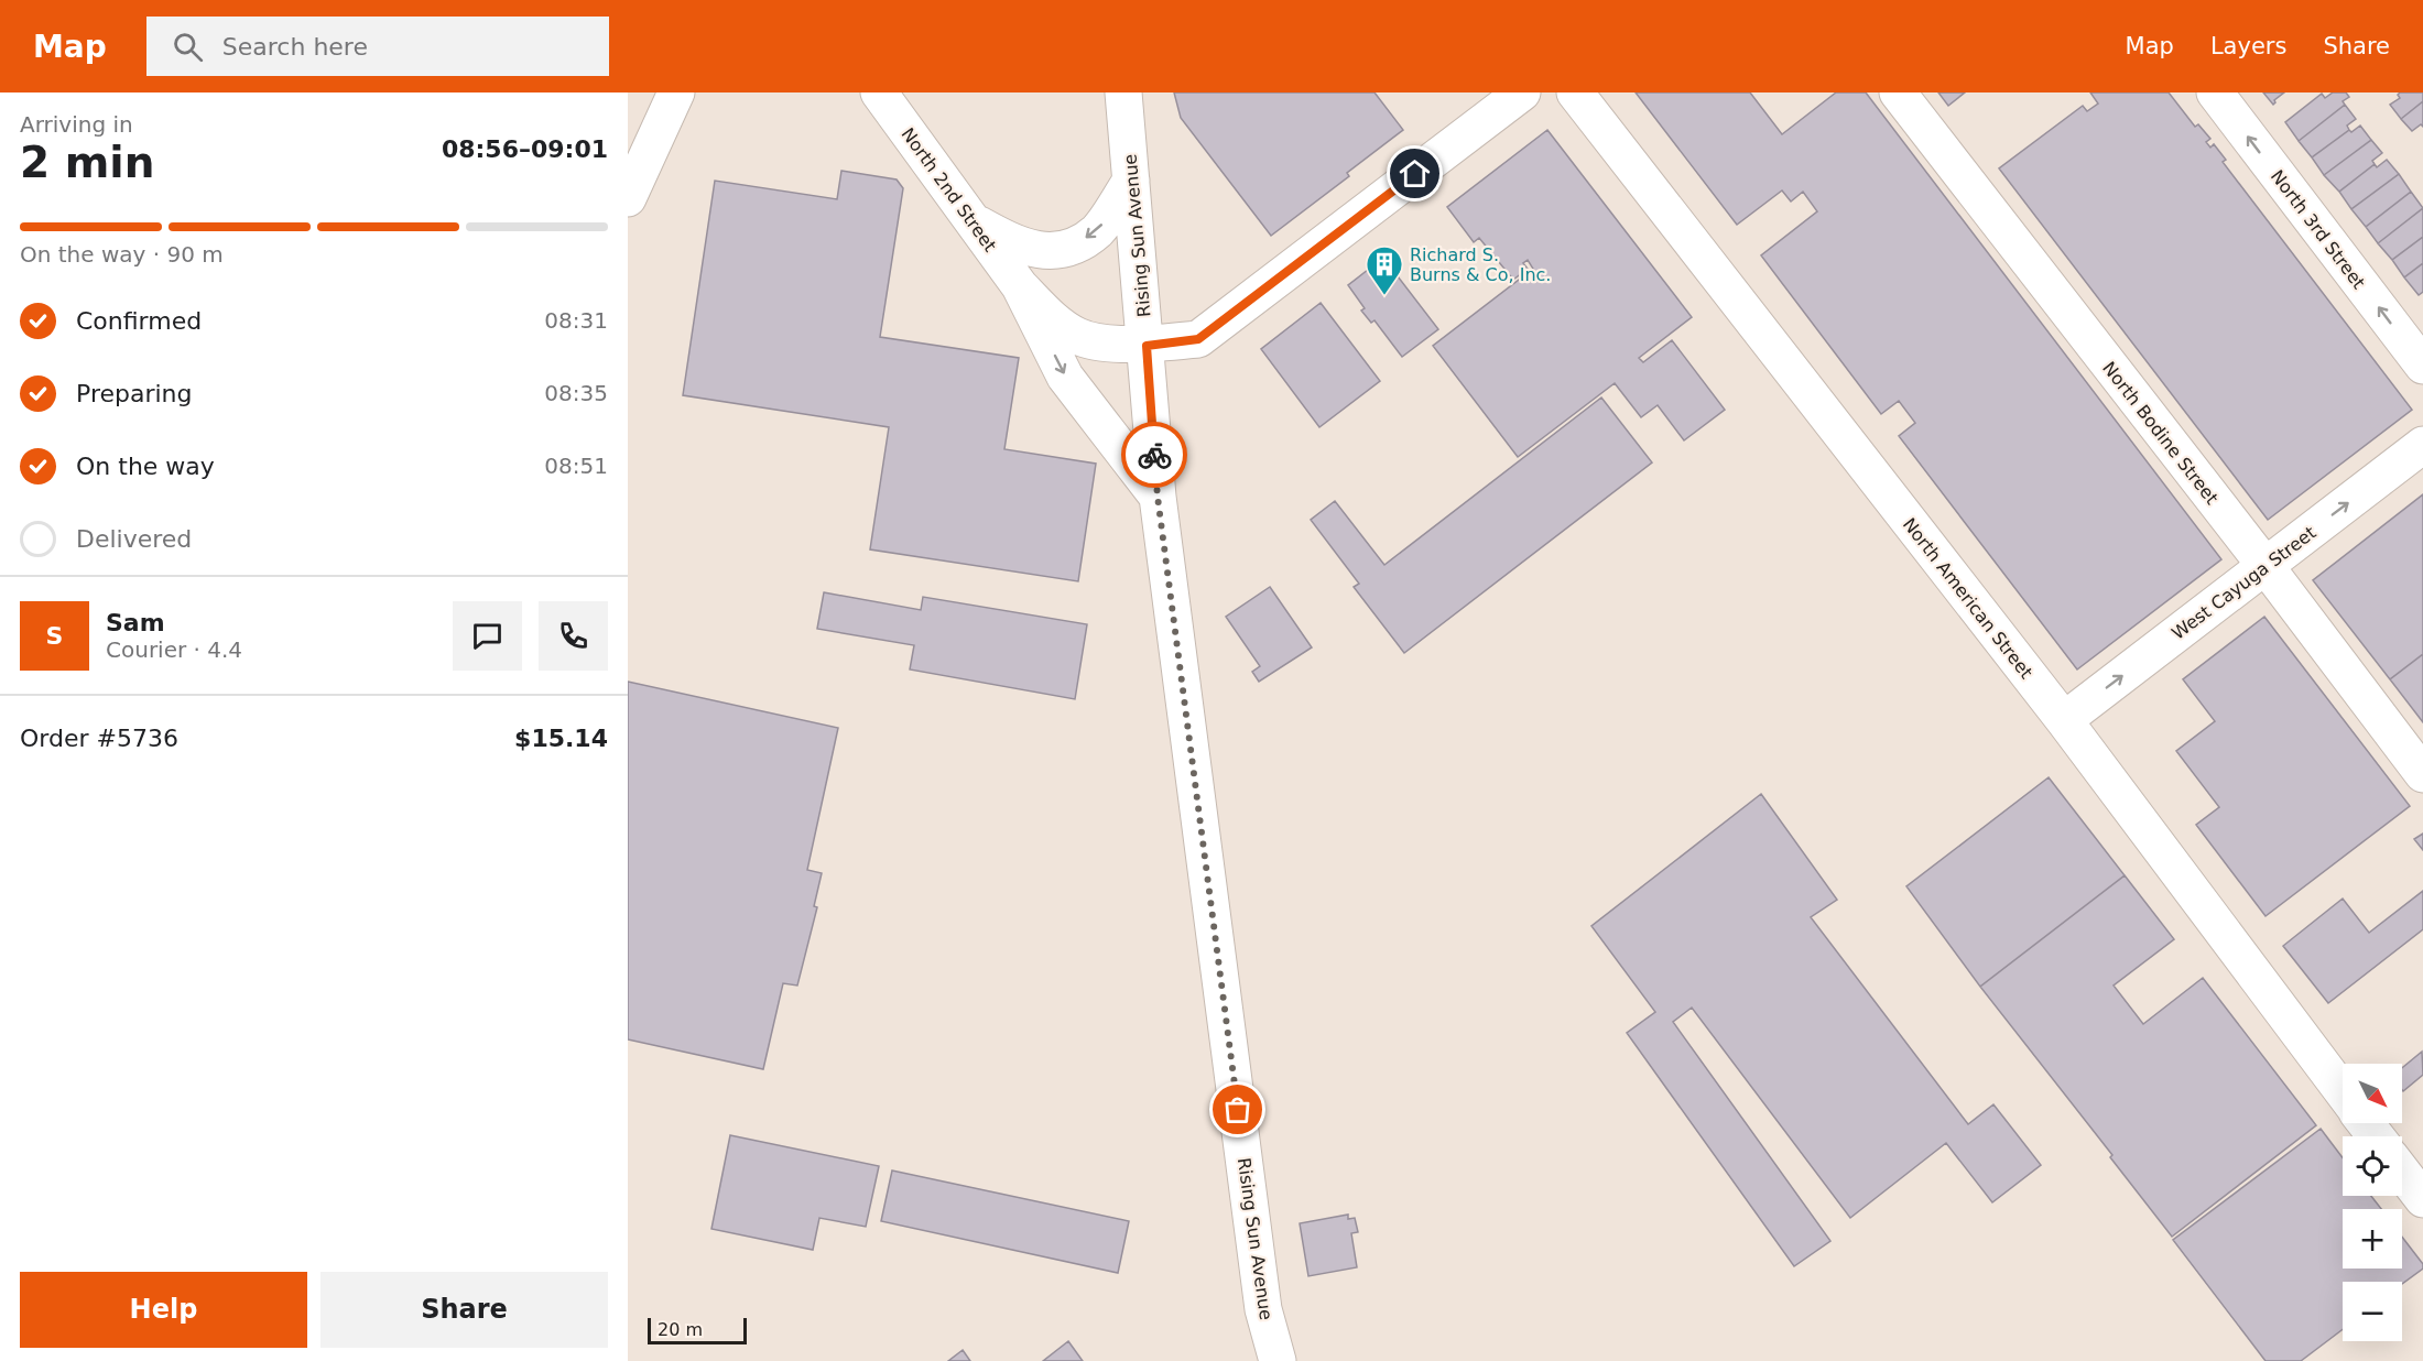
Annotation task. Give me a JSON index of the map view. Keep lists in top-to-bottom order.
{
  "streets": {
    "street": [
      "North 2nd Street",
      "North 3rd Street",
      "Rising Sun Avenue",
      "North Bodine Street",
      "West Cayuga Street",
      "North American Street"
    ]
  },
  "crossings": [
    ["North 2nd Street", "Rising Sun Avenue"],
    ["North Bodine Street", "West Cayuga Street"],
    ["West Cayuga Street", "North American Street"]
  ],
  "one_way": ["North 3rd Street", "West Cayuga Street"],
  "places": {
    "building": ["Richard S. Burns & Co, Inc."]
  },
  "scale_bar": "20 m",
  "north": "bottom right",
  "page": {
    "header": "Map",
    "search": "Search here",
    "nav": ["Map", "Layers", "Share"],
    "heading": ["2 min", "Arriving in", "08:56–09:01"],
    "panel": [
      "Sam",
      "Courier · 4.4",
      "Order #5736",
      "$15.14"
    ],
    "bar": "On the way · 90 m",
    "list": [
      ["Confirmed", "08:31"],
      ["Preparing", "08:35"],
      ["On the way", "08:51"],
      "Delivered"
    ],
    "round": "S",
    "map_buttons": ["+", "−"],
    "buttons": ["Help", "Share"],
    "scale": "20 m"
  }
}
